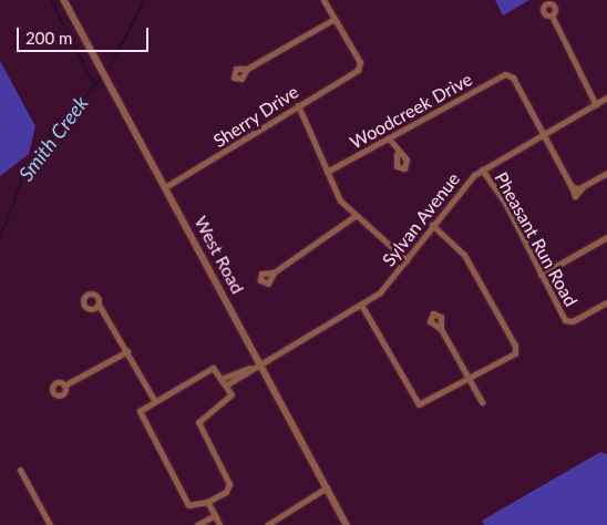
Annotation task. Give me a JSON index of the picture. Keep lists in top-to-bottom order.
{
  "streets": {
    "street": [
      "Woodcreek Drive",
      "Sherry Drive",
      "Sylvan Avenue",
      "Pheasant Run Road",
      "West Road"
    ]
  },
  "crossings": [
    ["Woodcreek Drive", "Sylvan Avenue"],
    ["Sherry Drive", "West Road"],
    ["Sylvan Avenue", "Pheasant Run Road"],
    ["Sylvan Avenue", "West Road"]
  ],
  "water": ["Smith Creek"],
  "scale_bar": "200 m"
}
